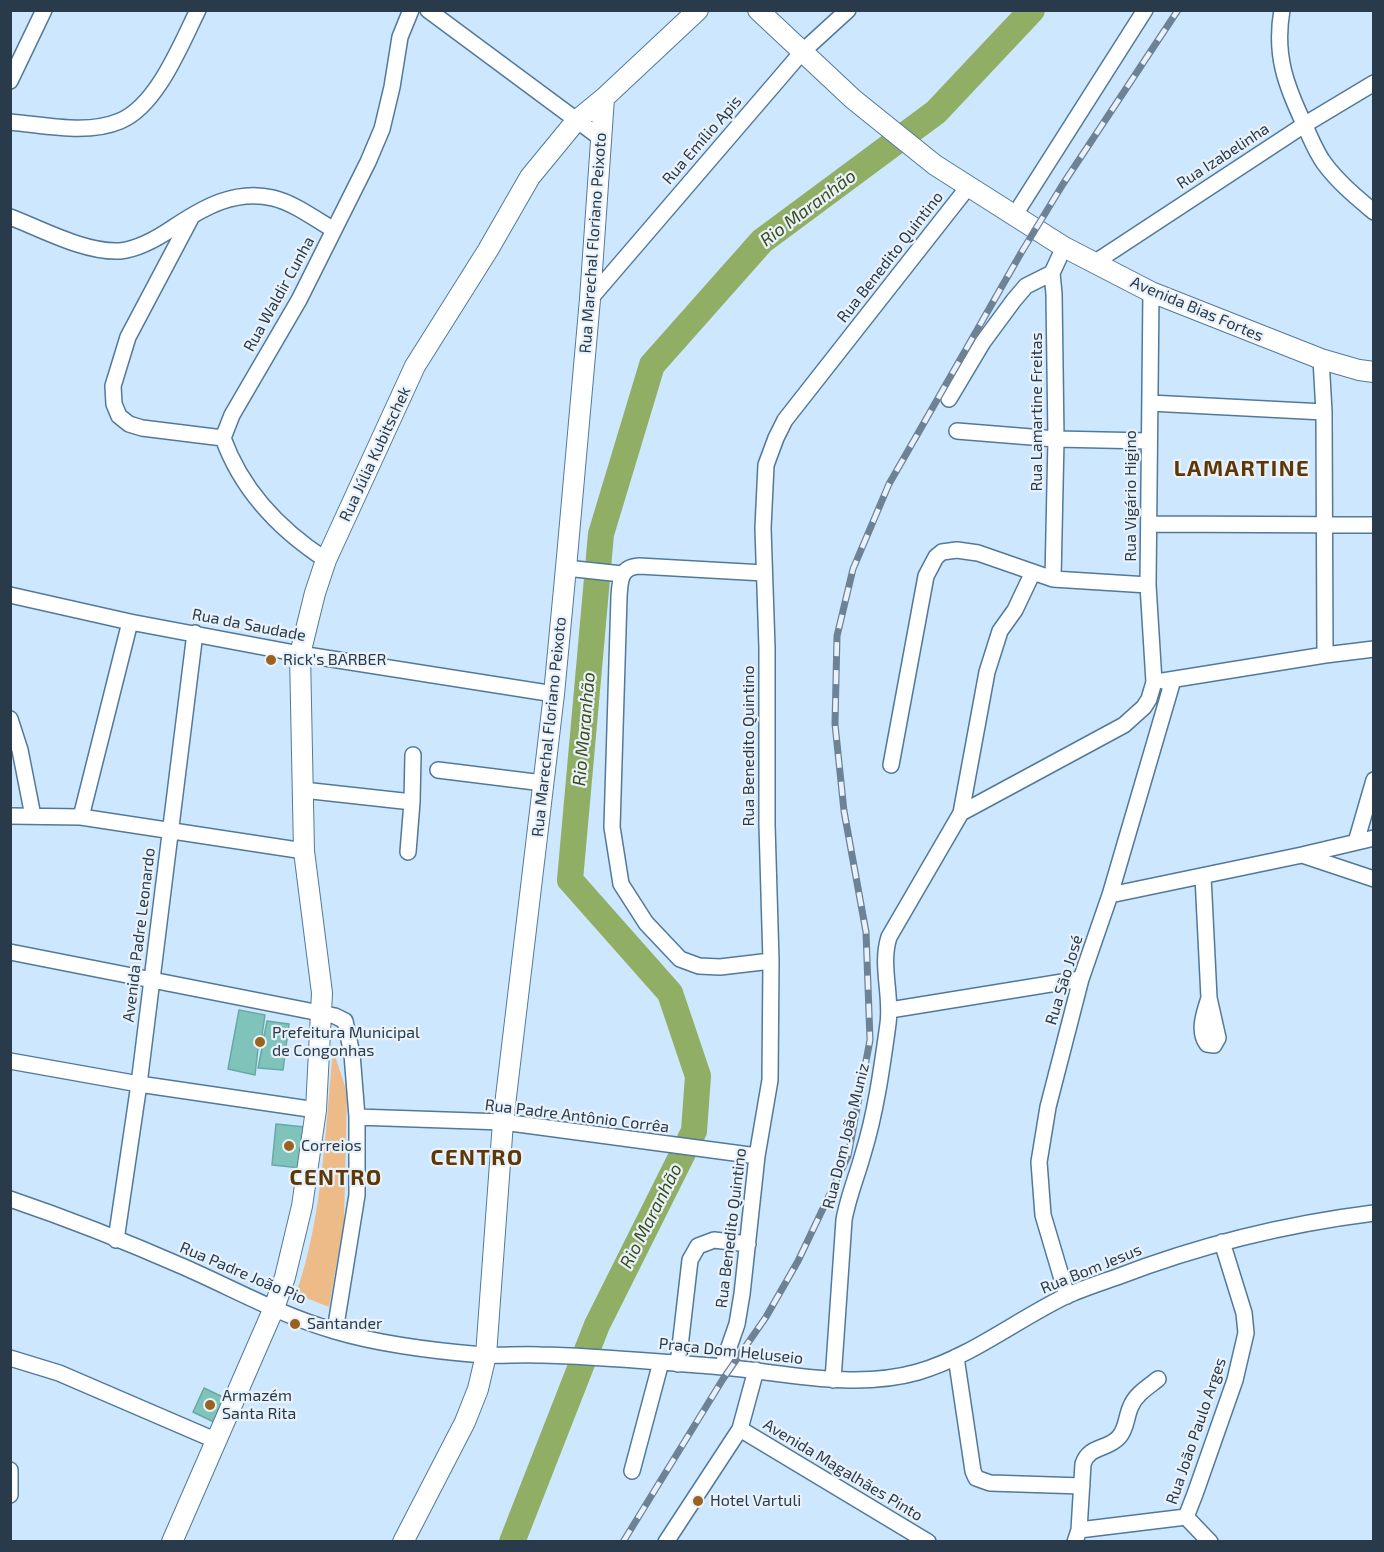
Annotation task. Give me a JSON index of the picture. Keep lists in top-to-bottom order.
{
  "streets": {
    "main road": ["Rua Marechal Floriano Peixoto", "Avenida Bias Fortes", "Rua Júlia Kubitschek"],
    "street": [
      "Rua Emílio Apis",
      "Rua Izabelinha",
      "Rua Benedito Quintino",
      "Rua Waldir Cunha",
      "Rua Lamartine Freitas",
      "Rua Vigário Higino",
      "Rua da Saudade",
      "Avenida Padre Leonardo",
      "Rua São José",
      "Rua Padre Antônio Corrêa",
      "Rua Dom João Muniz",
      "Rua Bom Jesus",
      "Rua Padre João Pio",
      "Praça Dom Heluseio",
      "Rua João Paulo Arges",
      "Avenida Magalhães Pinto"
    ]
  },
  "crossings": [
    ["Rua Emílio Apis", "Rua Marechal Floriano Peixoto"],
    ["Rua Emílio Apis", "Avenida Bias Fortes"],
    ["Rua Izabelinha", "Avenida Bias Fortes"],
    ["Rua Marechal Floriano Peixoto", "Rua Júlia Kubitschek"],
    ["Rua Marechal Floriano Peixoto", "Rua da Saudade"],
    ["Rua Marechal Floriano Peixoto", "Rua Padre Antônio Corrêa"],
    ["Rua Marechal Floriano Peixoto", "Rua Padre João Pio"],
    ["Rua Benedito Quintino", "Avenida Bias Fortes"],
    ["Rua Benedito Quintino", "Rua Padre Antônio Corrêa"],
    ["Rua Benedito Quintino", "Praça Dom Heluseio"],
    ["Avenida Bias Fortes", "Rua Lamartine Freitas"],
    ["Avenida Bias Fortes", "Rua Vigário Higino"],
    ["Rua Júlia Kubitschek", "Rua da Saudade"],
    ["Rua Júlia Kubitschek", "Rua Padre João Pio"],
    ["Rua Vigário Higino", "Rua Dom João Muniz"],
    ["Rua da Saudade", "Avenida Padre Leonardo"],
    ["Avenida Padre Leonardo", "Rua Padre João Pio"],
    ["Rua São José", "Rua Bom Jesus"],
    ["Rua Dom João Muniz", "Rua Bom Jesus"],
    ["Rua Dom João Muniz", "Praça Dom Heluseio"],
    ["Rua Bom Jesus", "Praça Dom Heluseio"],
    ["Rua Bom Jesus", "Rua João Paulo Arges"],
    ["Rua Padre João Pio", "Praça Dom Heluseio"]
  ],
  "districts": ["LAMARTINE", "CENTRO", "CENTRO"],
  "water": ["Rio Maranhão"],
  "places": [
    "Rick's BARBER",
    "Prefeitura Municipal de Congonhas",
    "Correios",
    "Santander",
    "Armazém Santa Rita",
    "Hotel Vartuli"
  ]
}
